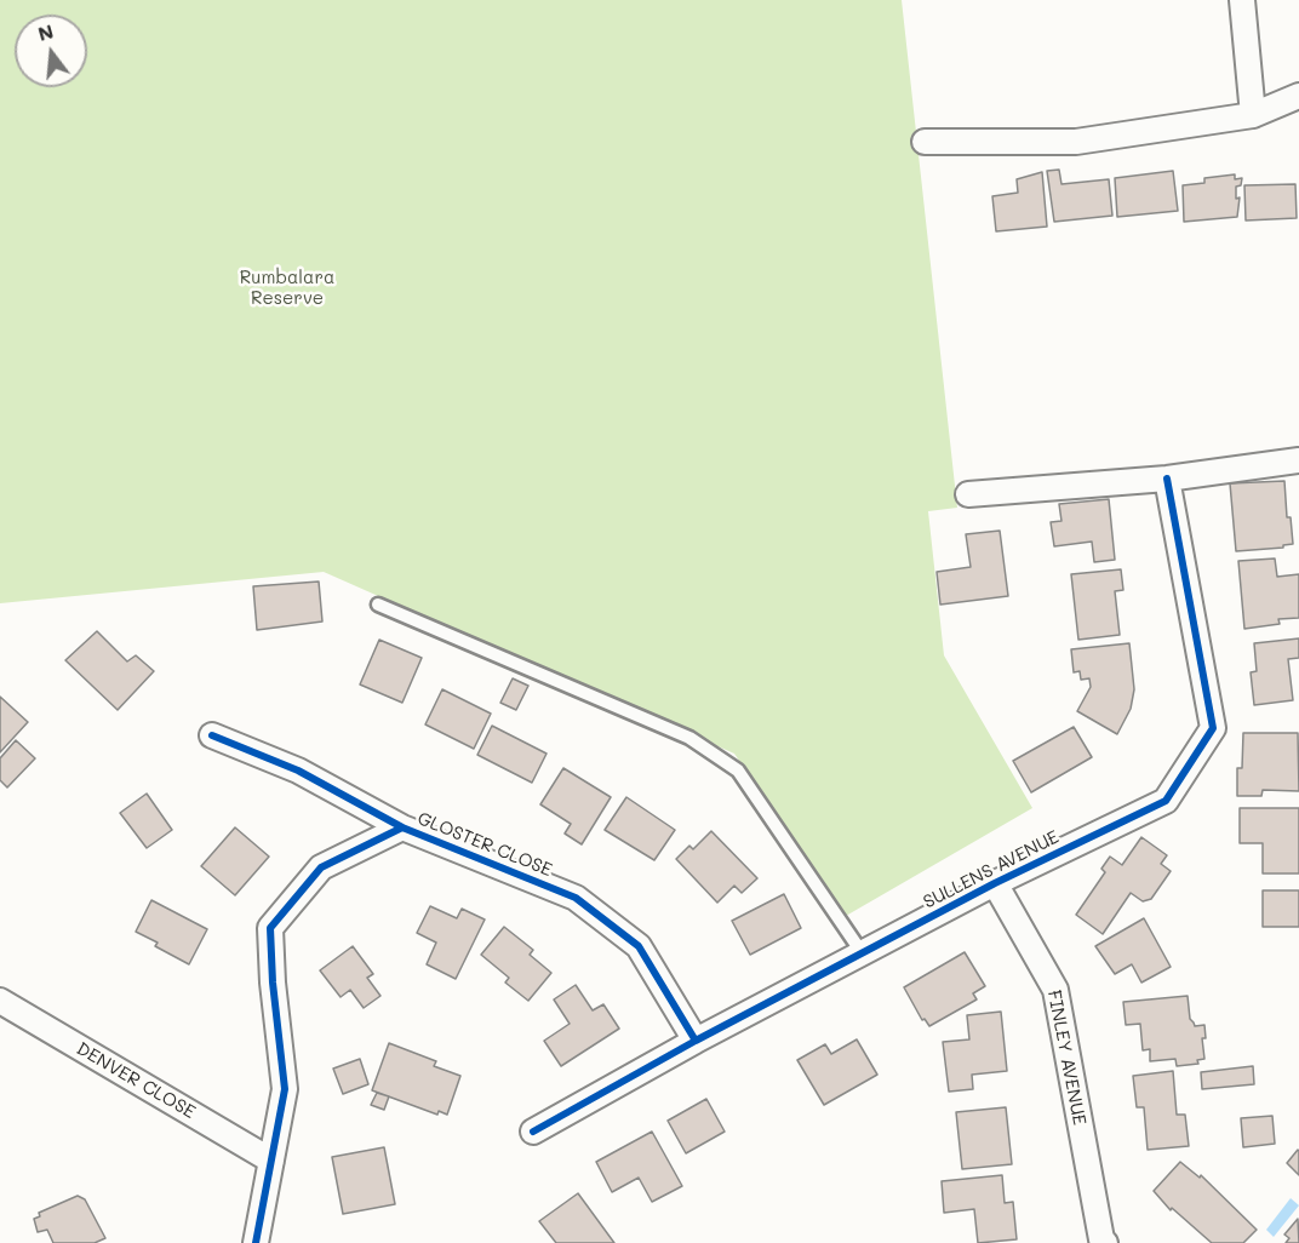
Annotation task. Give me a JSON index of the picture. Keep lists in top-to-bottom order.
{
  "streets": {
    "street": [
      "GLOSTER CLOSE",
      "SULLENS AVENUE",
      "FINLEY AVENUE",
      "DENVER CLOSE"
    ]
  },
  "crossings": [
    ["GLOSTER CLOSE", "SULLENS AVENUE"],
    ["SULLENS AVENUE", "FINLEY AVENUE"]
  ],
  "parks": ["Rumbalara Reserve"],
  "north": "top"
}
